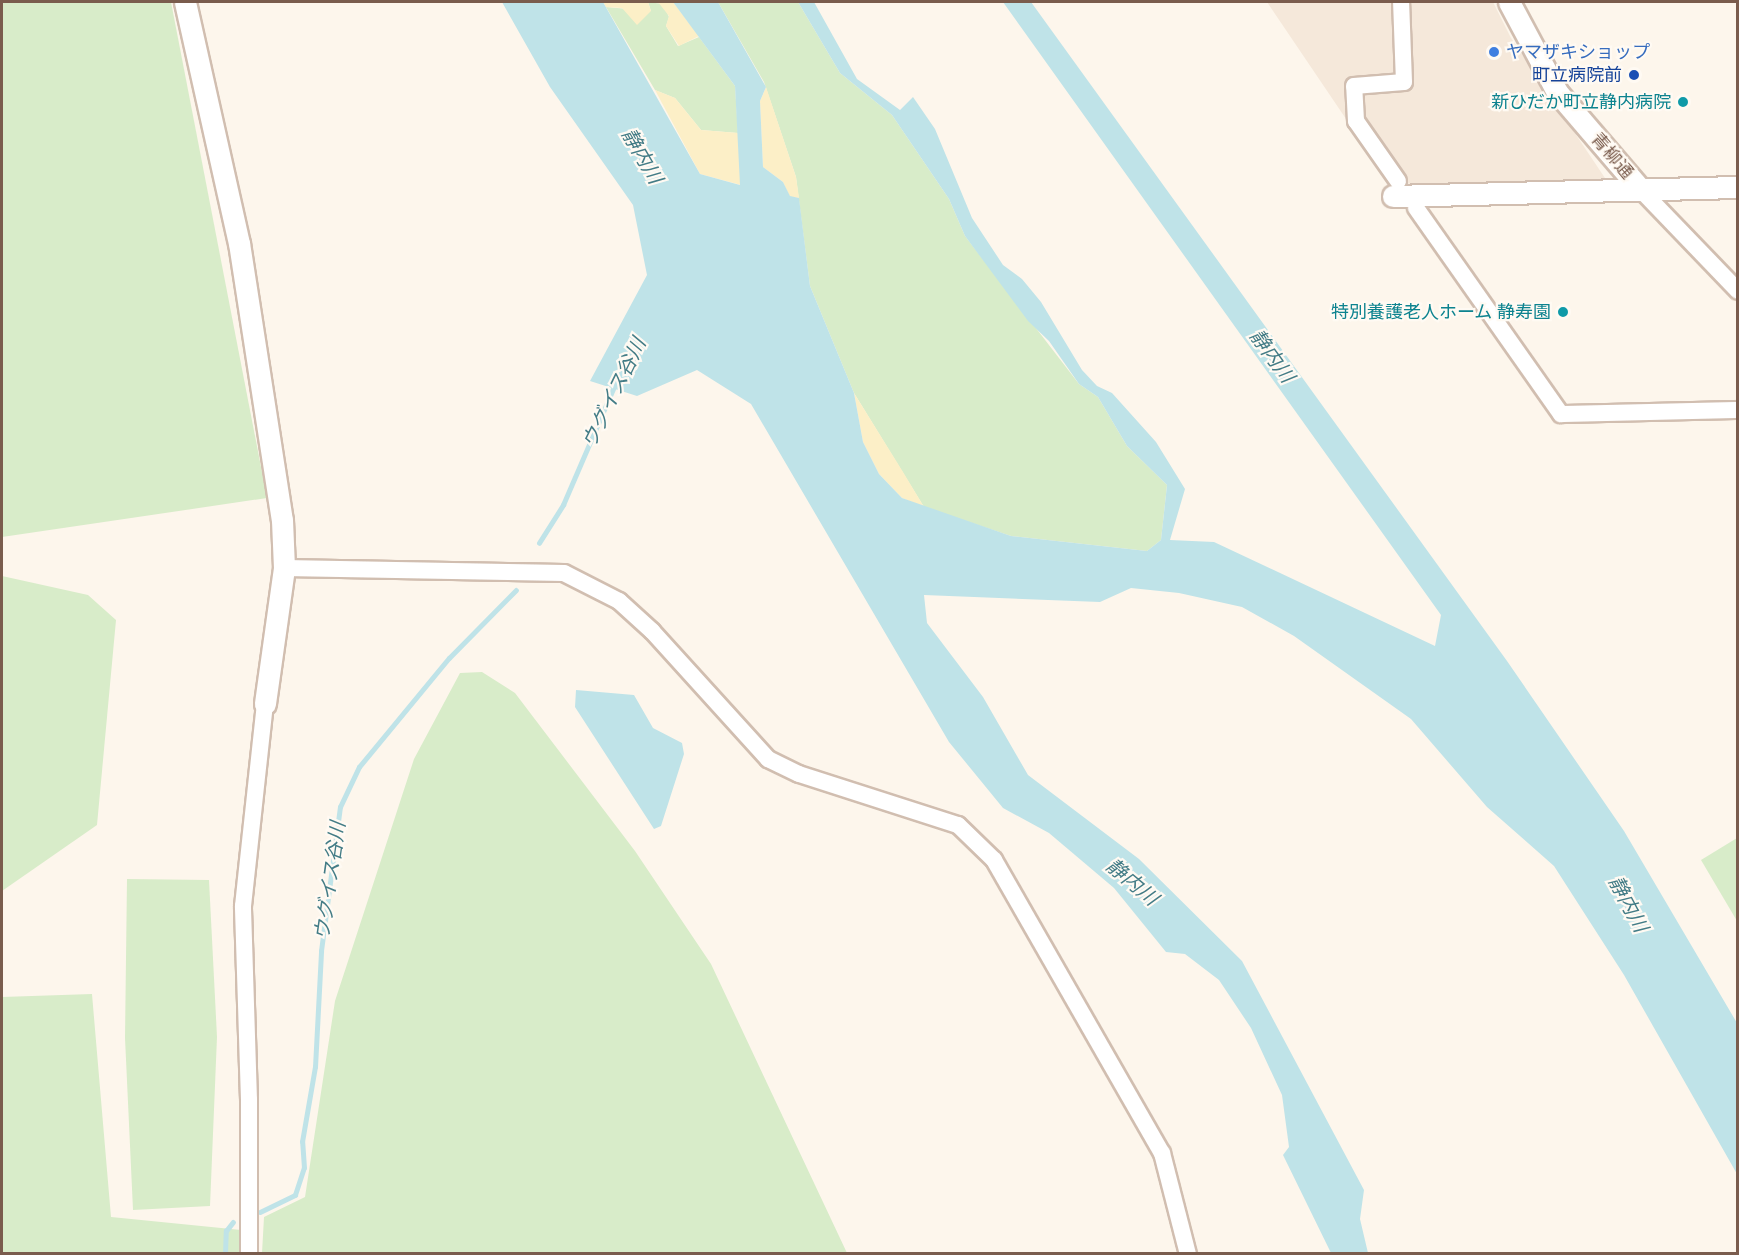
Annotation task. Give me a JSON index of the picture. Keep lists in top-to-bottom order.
{
  "streets": {
    "street": ["青柳通"]
  },
  "water": ["静内川", "ウグイス谷川"],
  "places": [
    "ヤマザキショップ",
    "町立病院前",
    "新ひだか町立静内病院",
    "特別養護老人ホーム 静寿園"
  ]
}
